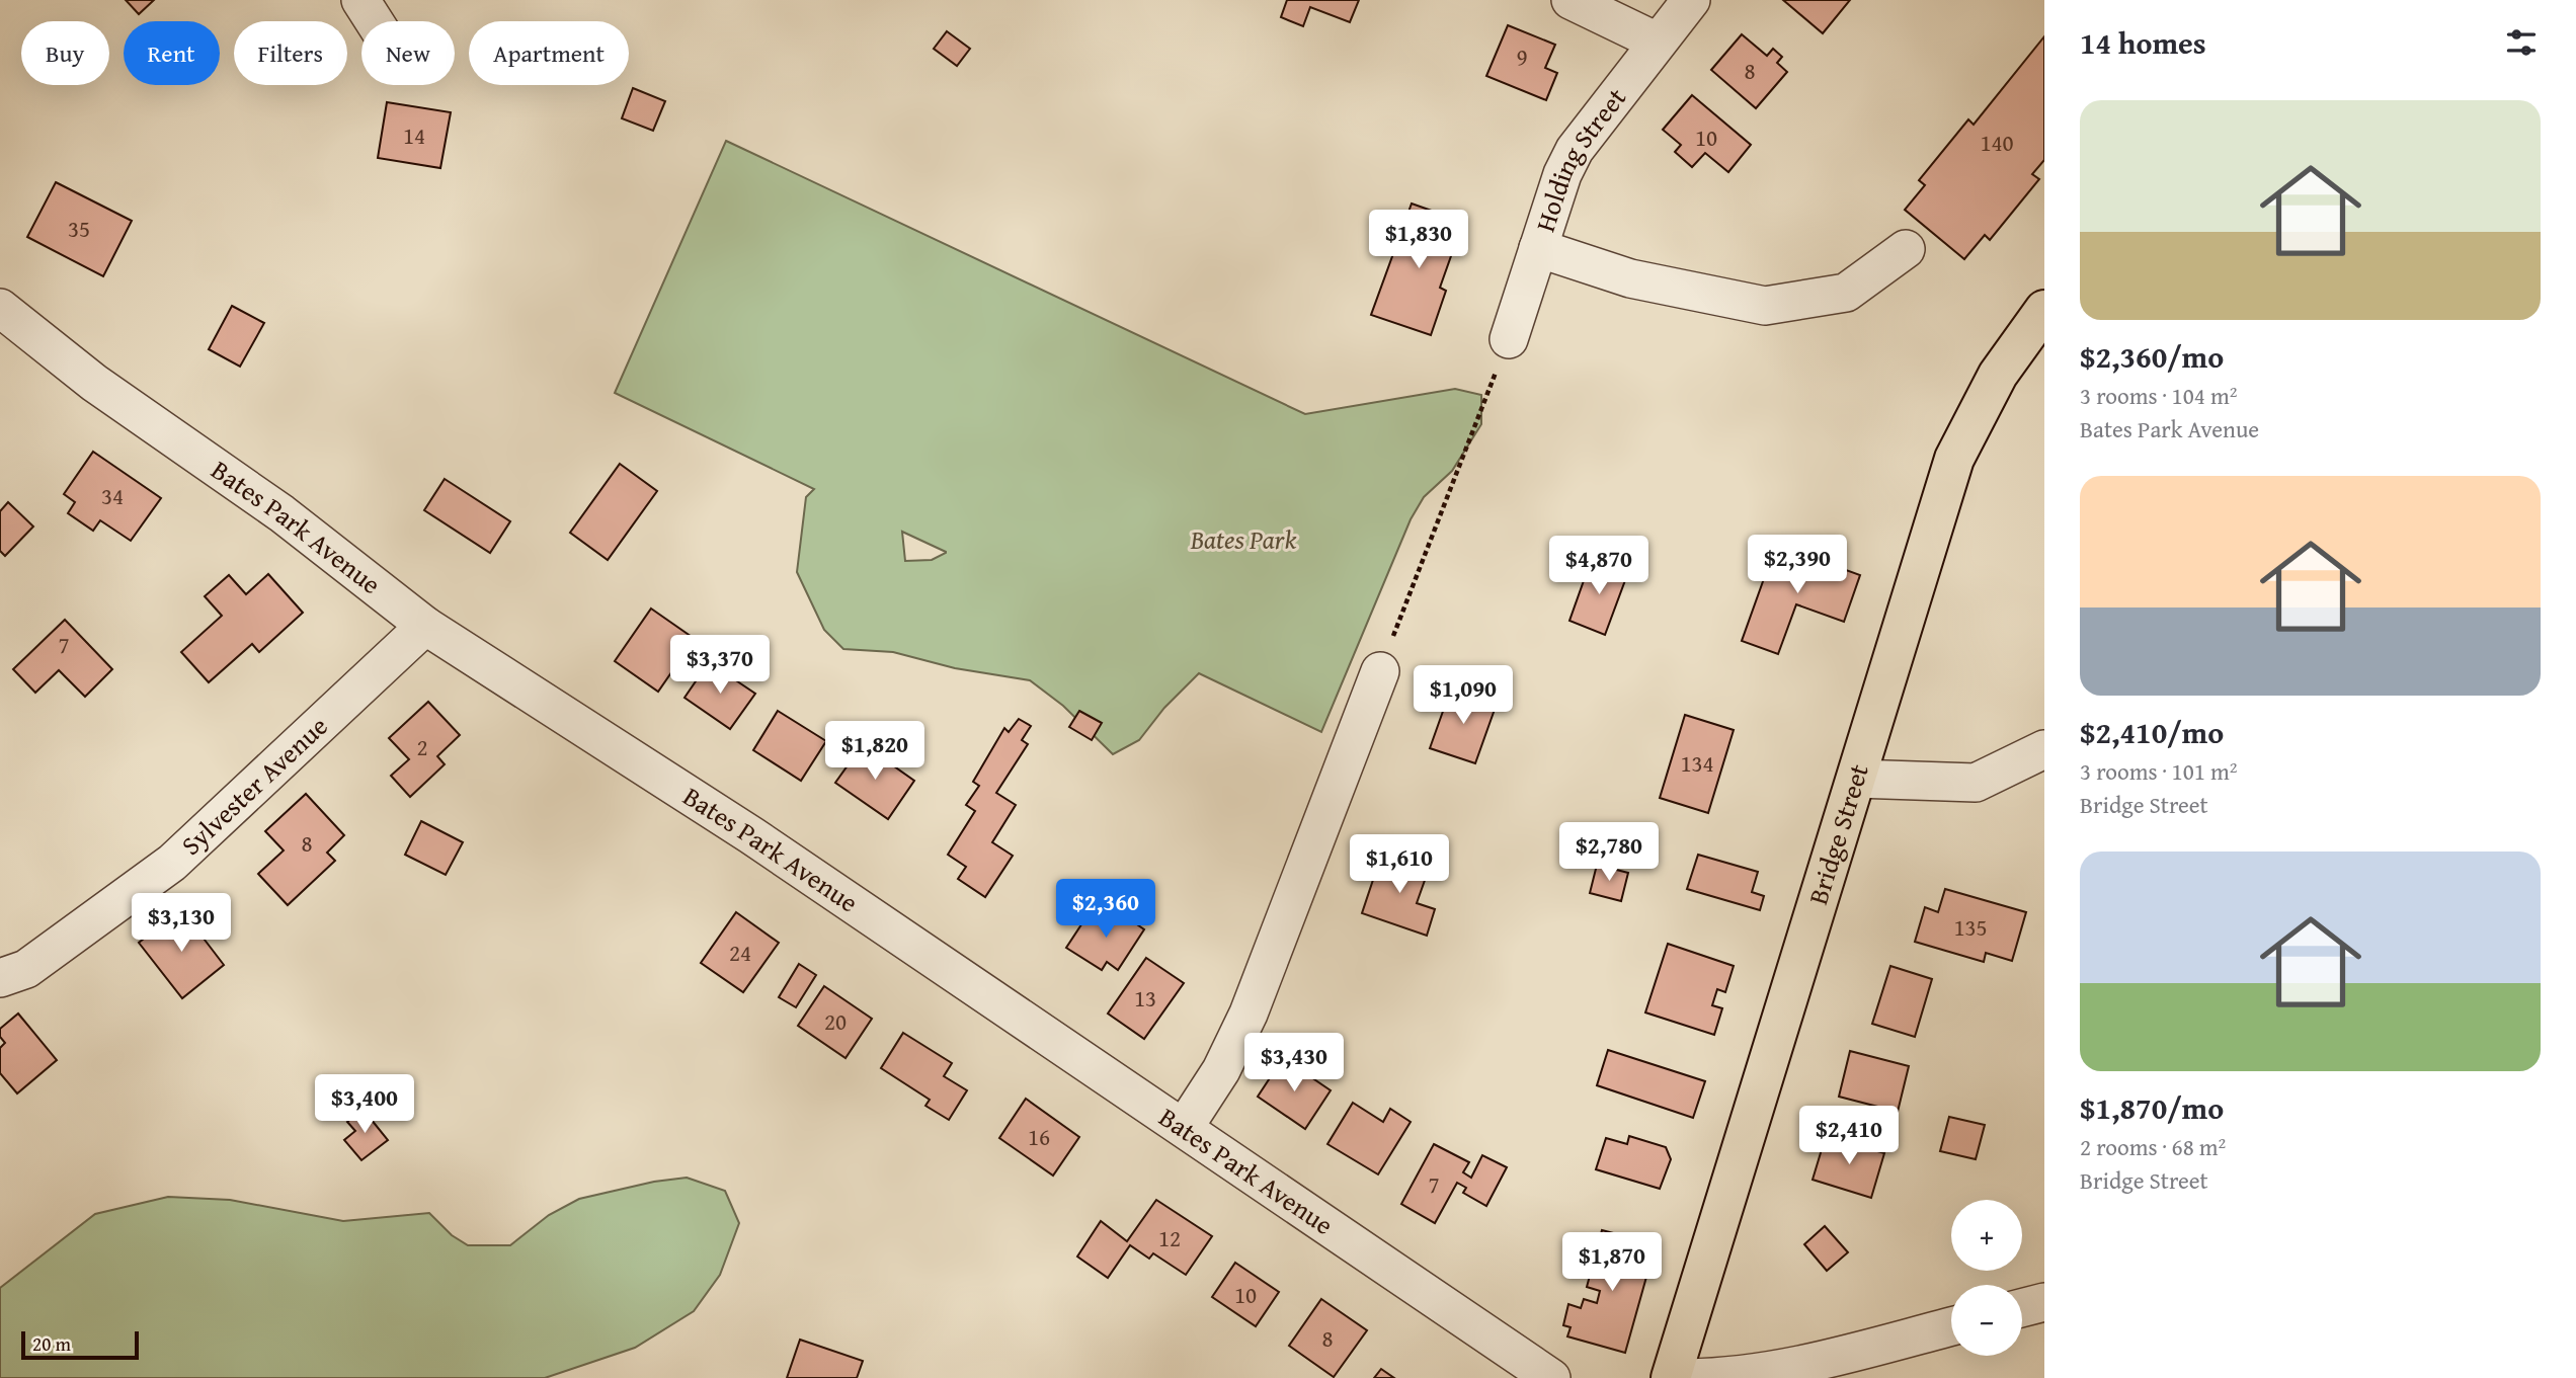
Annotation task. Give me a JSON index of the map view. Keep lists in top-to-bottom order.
{
  "streets": {
    "main road": ["Bridge Street"],
    "street": ["Holding Street", "Bates Park Avenue", "Sylvester Avenue"]
  },
  "crossings": [
    ["Bates Park Avenue", "Sylvester Avenue"]
  ],
  "parks": ["Bates Park"],
  "house_numbers": [
    "9",
    "8",
    "14",
    "10",
    "140",
    "35",
    "34",
    "7",
    "2",
    "134",
    "8",
    "135",
    "24",
    "13",
    "20",
    "16",
    "7",
    "12",
    "10",
    "8"
  ],
  "scale_bar": "20 m",
  "page": {
    "heading": "14 homes",
    "chip": [
      "Buy",
      "Rent",
      "Filters",
      "New",
      "Apartment"
    ],
    "list": [
      {
        "name": "$2,360/mo",
        "note": "3 rooms · 104 m² · Bates Park Avenue"
      },
      {
        "name": "$2,410/mo",
        "note": "3 rooms · 101 m² · Bridge Street"
      },
      {
        "name": "$1,870/mo",
        "note": "2 rooms · 68 m² · Bridge Street"
      }
    ],
    "price": [
      "$1,830",
      "$2,390",
      "$4,870",
      "$3,370",
      "$1,090",
      "$1,820",
      "$2,780",
      "$1,610",
      "$2,360",
      "$3,130",
      "$3,430",
      "$3,400",
      "$2,410",
      "$1,870"
    ],
    "map_buttons": ["+", "−"],
    "scale": "20 m"
  }
}
